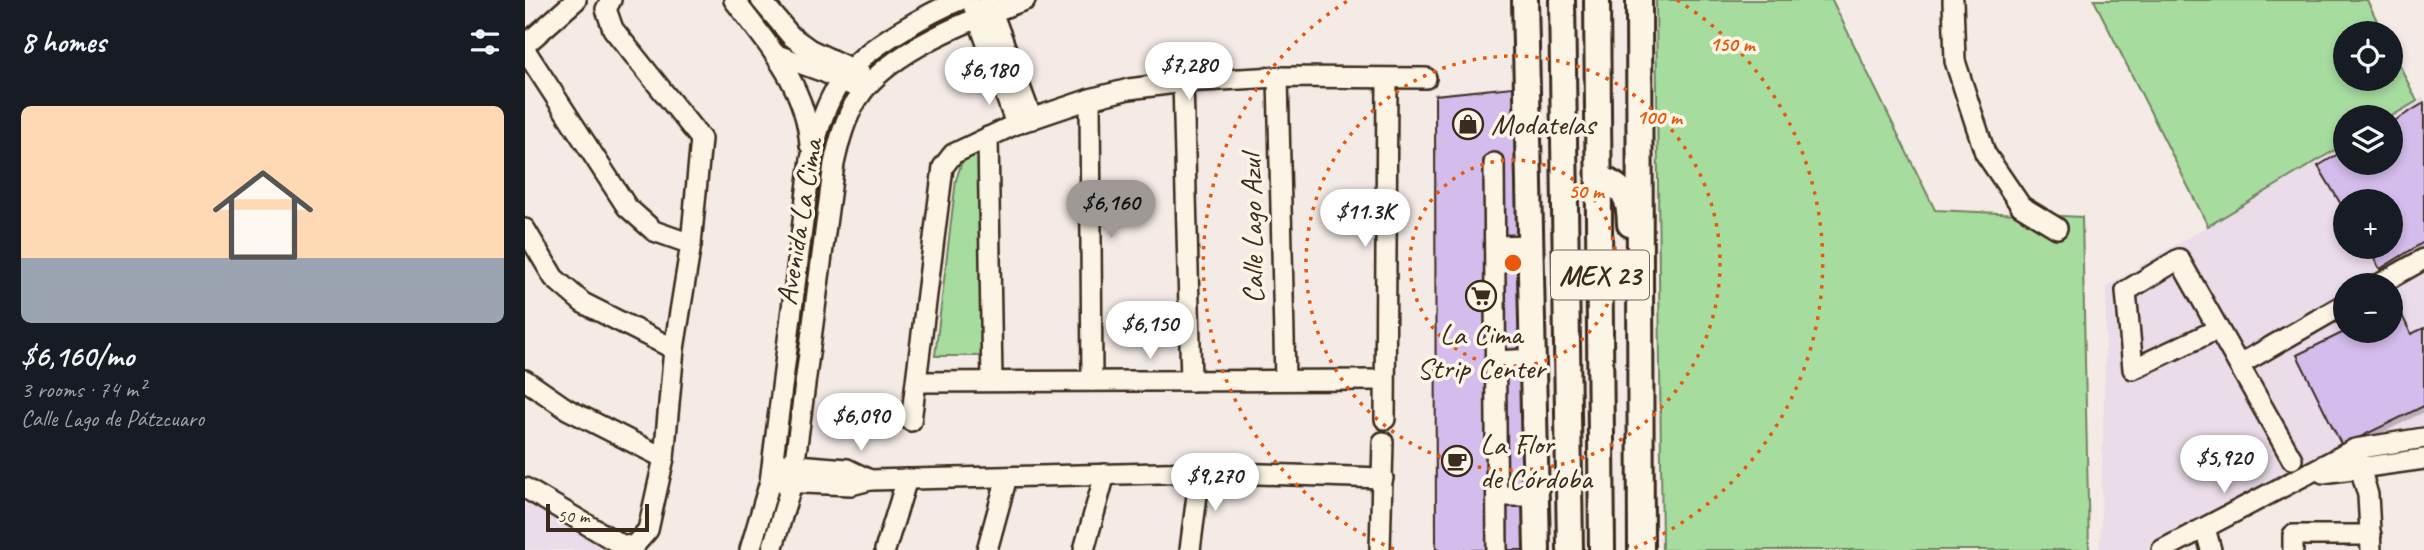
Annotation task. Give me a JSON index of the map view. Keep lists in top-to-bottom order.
{
  "streets": {
    "main road": ["MEX 23"],
    "street": ["Avenida La Cima", "Calle Lago Azul"]
  },
  "places": {
    "shop": ["Modatelas"],
    "supermarket": ["La Cima Strip Center"],
    "cafe": ["La Flor de Córdoba"]
  },
  "scale_bar": "50 m",
  "page": {
    "heading": "8 homes",
    "map_buttons": ["+", "−"],
    "price": [
      "$7,280",
      "$6,180",
      "$6,160",
      "$11.3K",
      "$6,150",
      "$6,090",
      "$5,920",
      "$9,270"
    ],
    "list": [
      {
        "name": "$6,160/mo",
        "note": "3 rooms · 74 m² · Calle Lago de Pátzcuaro"
      }
    ],
    "scale": "50 m"
  },
  "rings": ["150 m", "100 m", "50 m"]
}
